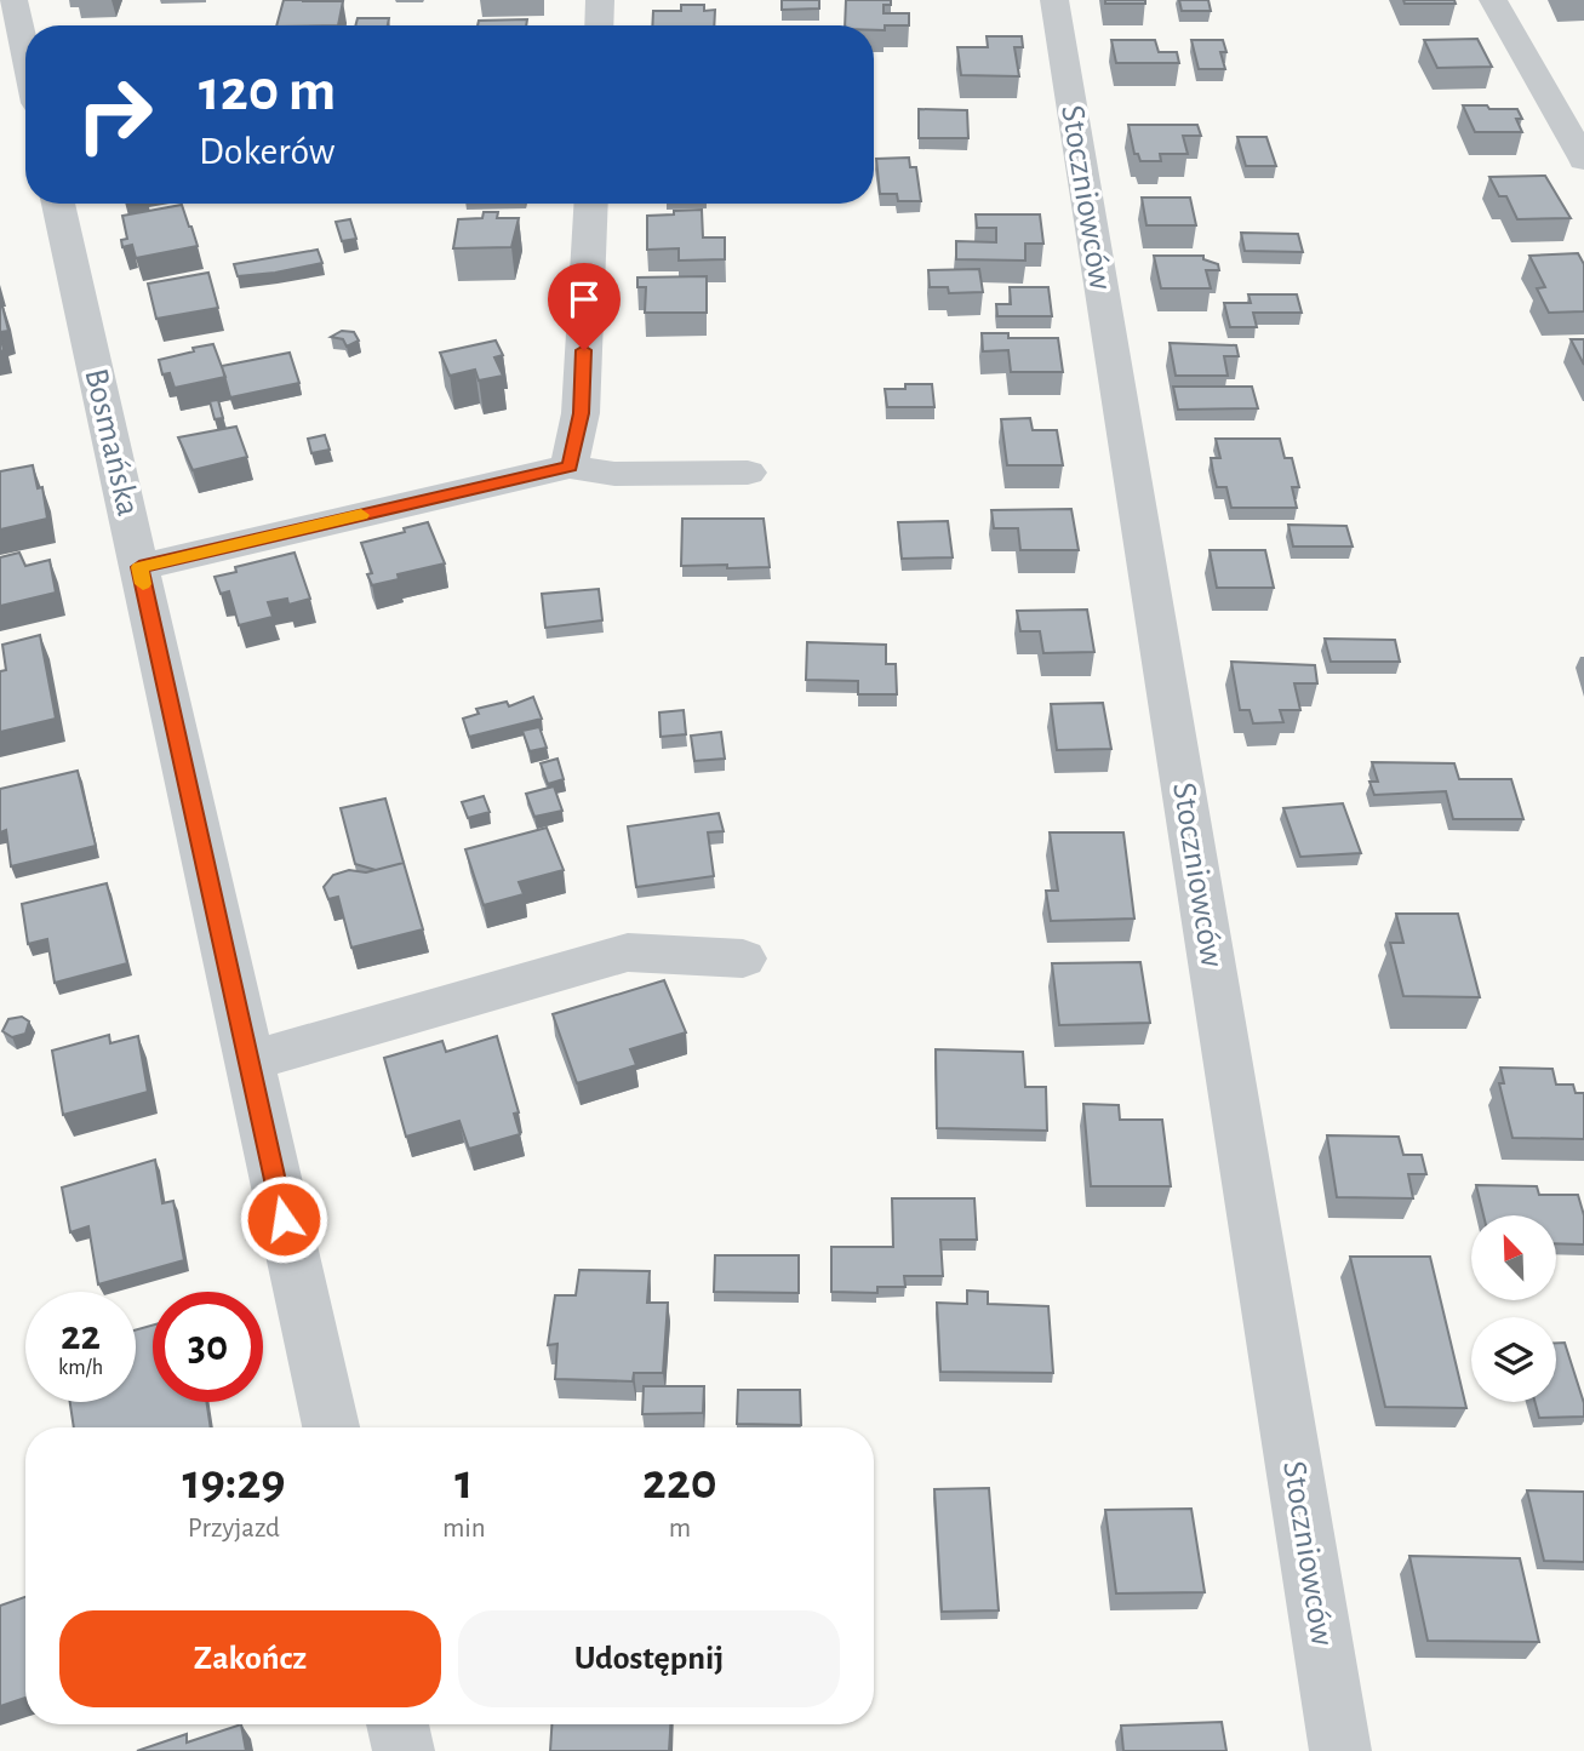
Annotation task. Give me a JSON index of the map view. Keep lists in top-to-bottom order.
{
  "streets": {
    "street": ["Stoczniowców", "Bosmańska"]
  },
  "north": "top left",
  "page": {
    "turn": ["120 m", "Dokerów"],
    "speed": "22 km/h",
    "limit": "30",
    "eta": [
      "19:29",
      "Przyjazd",
      "1",
      "min",
      "220",
      "m"
    ],
    "buttons": ["Zakończ", "Udostępnij"]
  }
}
